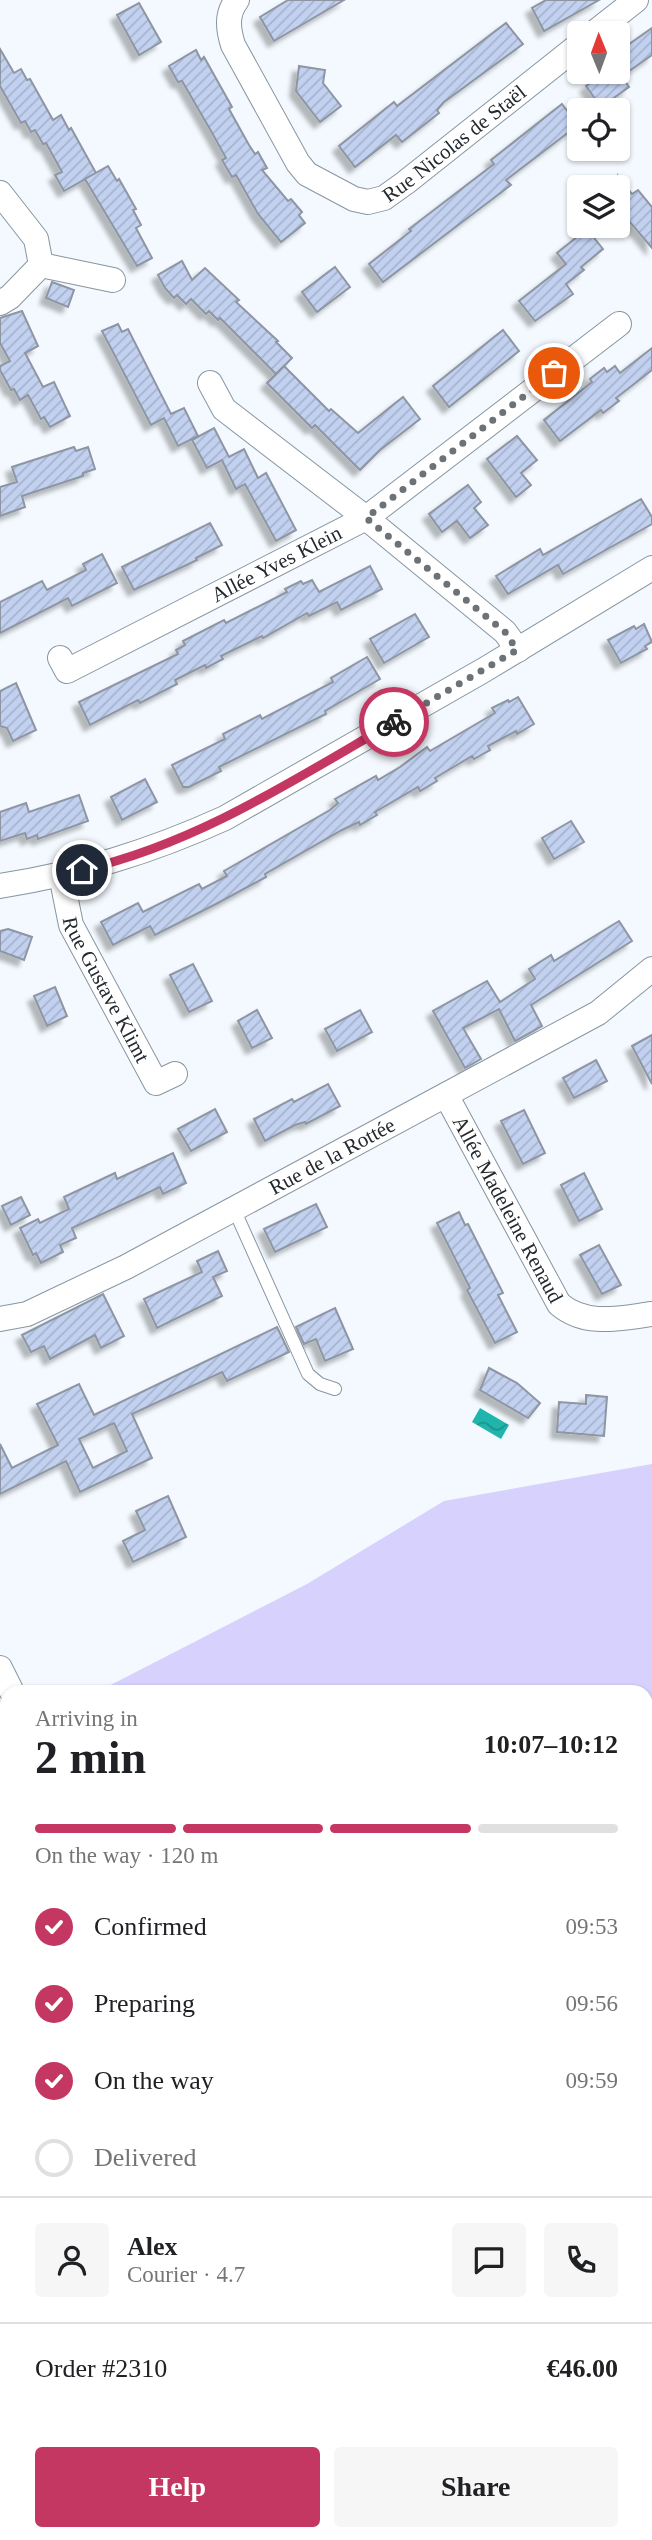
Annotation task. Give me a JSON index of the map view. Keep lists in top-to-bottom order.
{
  "streets": {
    "street": [
      "Rue Nicolas de Staël",
      "Allée Yves Klein",
      "Rue Gustave Klimt",
      "Rue de la Rottée",
      "Allée Madeleine Renaud"
    ]
  },
  "crossings": [
    ["Rue de la Rottée", "Allée Madeleine Renaud"]
  ],
  "north": "top",
  "page": {
    "heading": ["2 min", "Arriving in", "10:07–10:12"],
    "panel": [
      "Alex",
      "Courier · 4.7",
      "Order #2310",
      "€46.00"
    ],
    "bar": "On the way · 120 m",
    "list": [
      ["Confirmed", "09:53"],
      ["Preparing", "09:56"],
      ["On the way", "09:59"],
      "Delivered"
    ],
    "buttons": ["Help", "Share"]
  }
}
